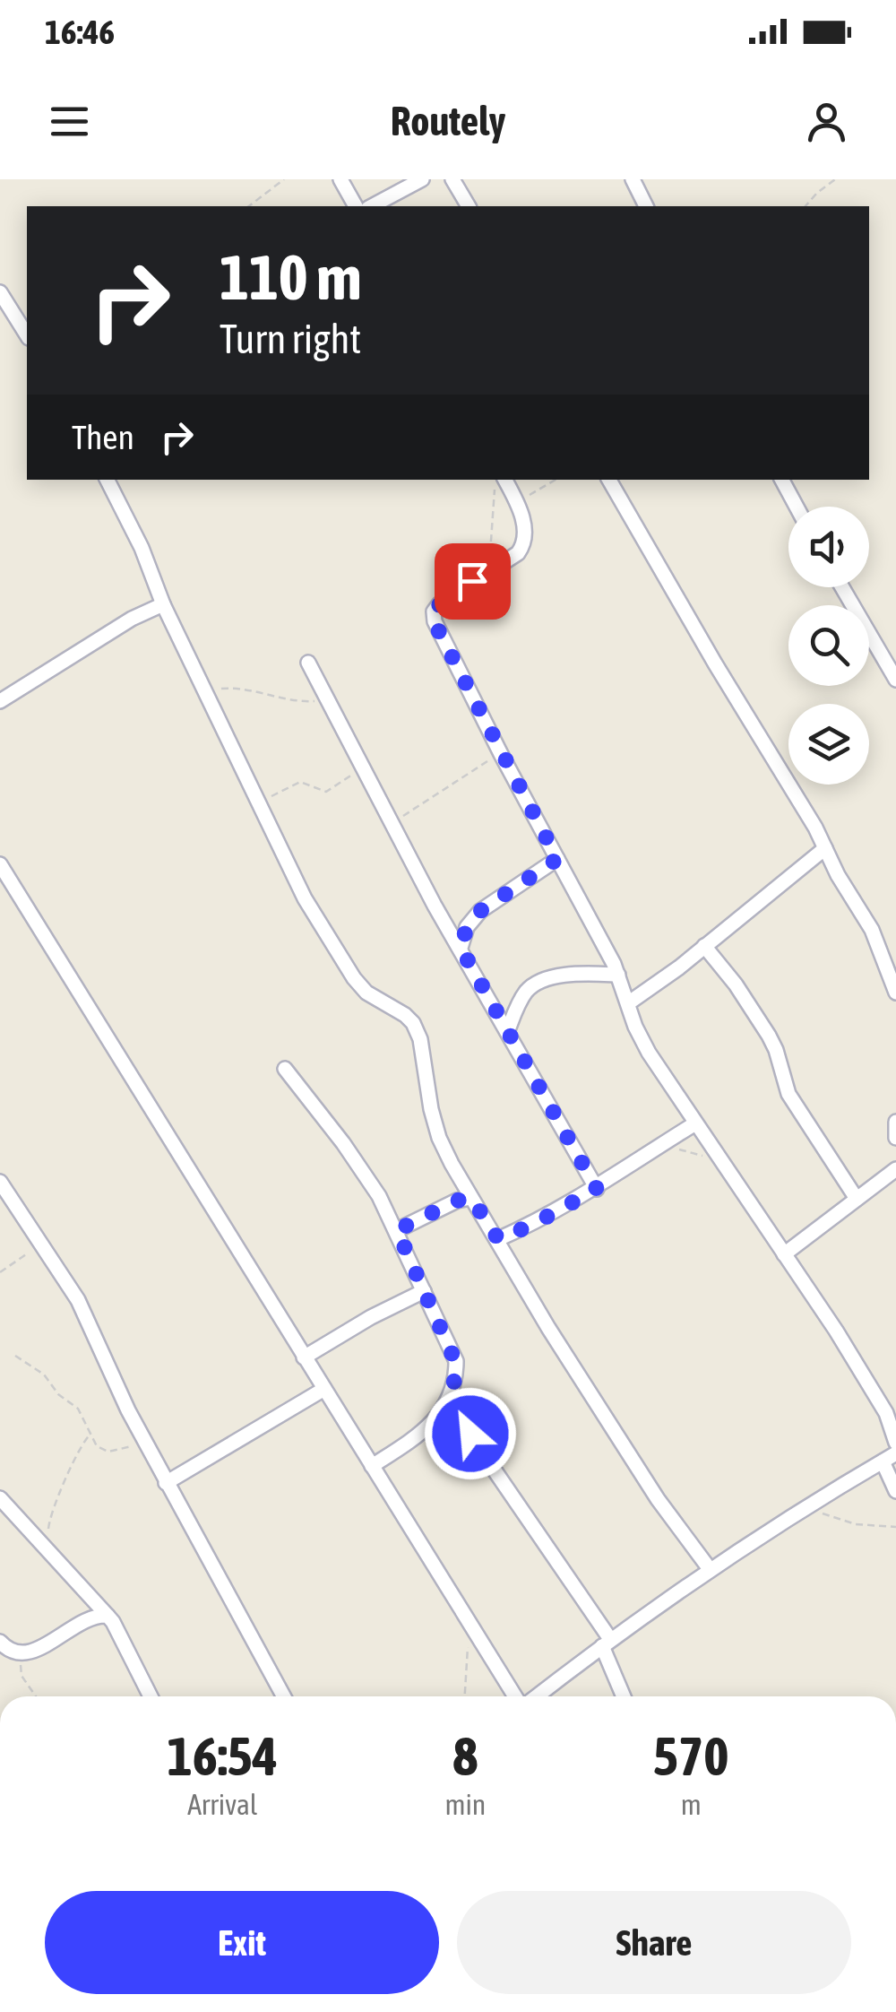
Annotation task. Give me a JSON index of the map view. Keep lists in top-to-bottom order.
{
  "page": {
    "status": "16:46",
    "header": "Routely",
    "turn": ["110 m", "Turn right"],
    "then": "Then",
    "eta": [
      "16:54",
      "Arrival",
      "8",
      "min",
      "570",
      "m"
    ],
    "buttons": ["Exit", "Share"]
  }
}
